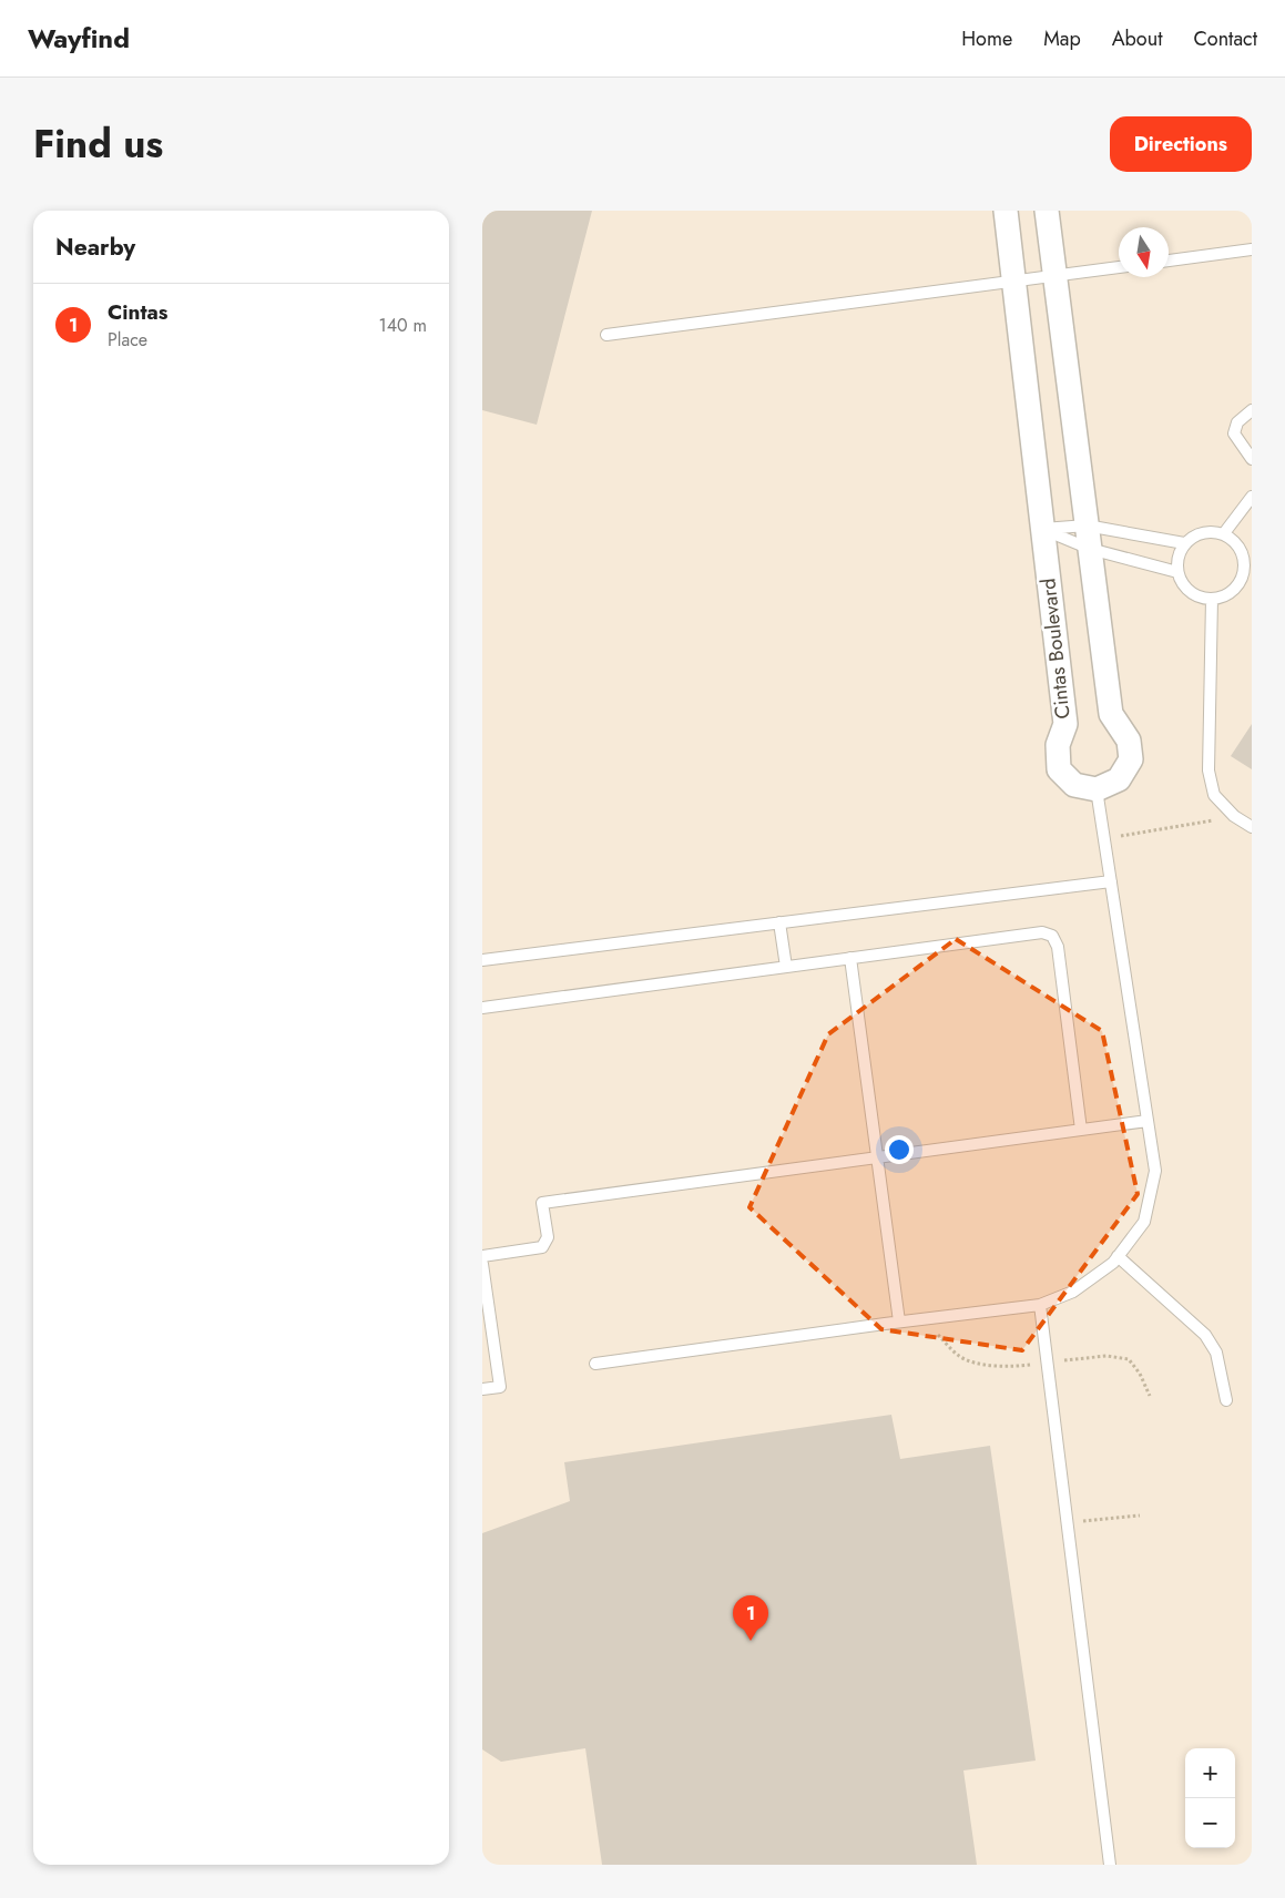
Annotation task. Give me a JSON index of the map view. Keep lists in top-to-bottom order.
{
  "streets": {
    "street": ["Cintas Boulevard"]
  },
  "north": "bottom",
  "page": {
    "header": "Wayfind",
    "nav": [
      "Home",
      "Map",
      "About",
      "Contact"
    ],
    "title": "Find us",
    "buttons": "Directions",
    "heading": "Nearby",
    "list": [
      {
        "mark": "1",
        "name": "Cintas",
        "note": "Place",
        "value": "140 m"
      }
    ],
    "pins": "1",
    "map_buttons": ["+", "−"]
  }
}
